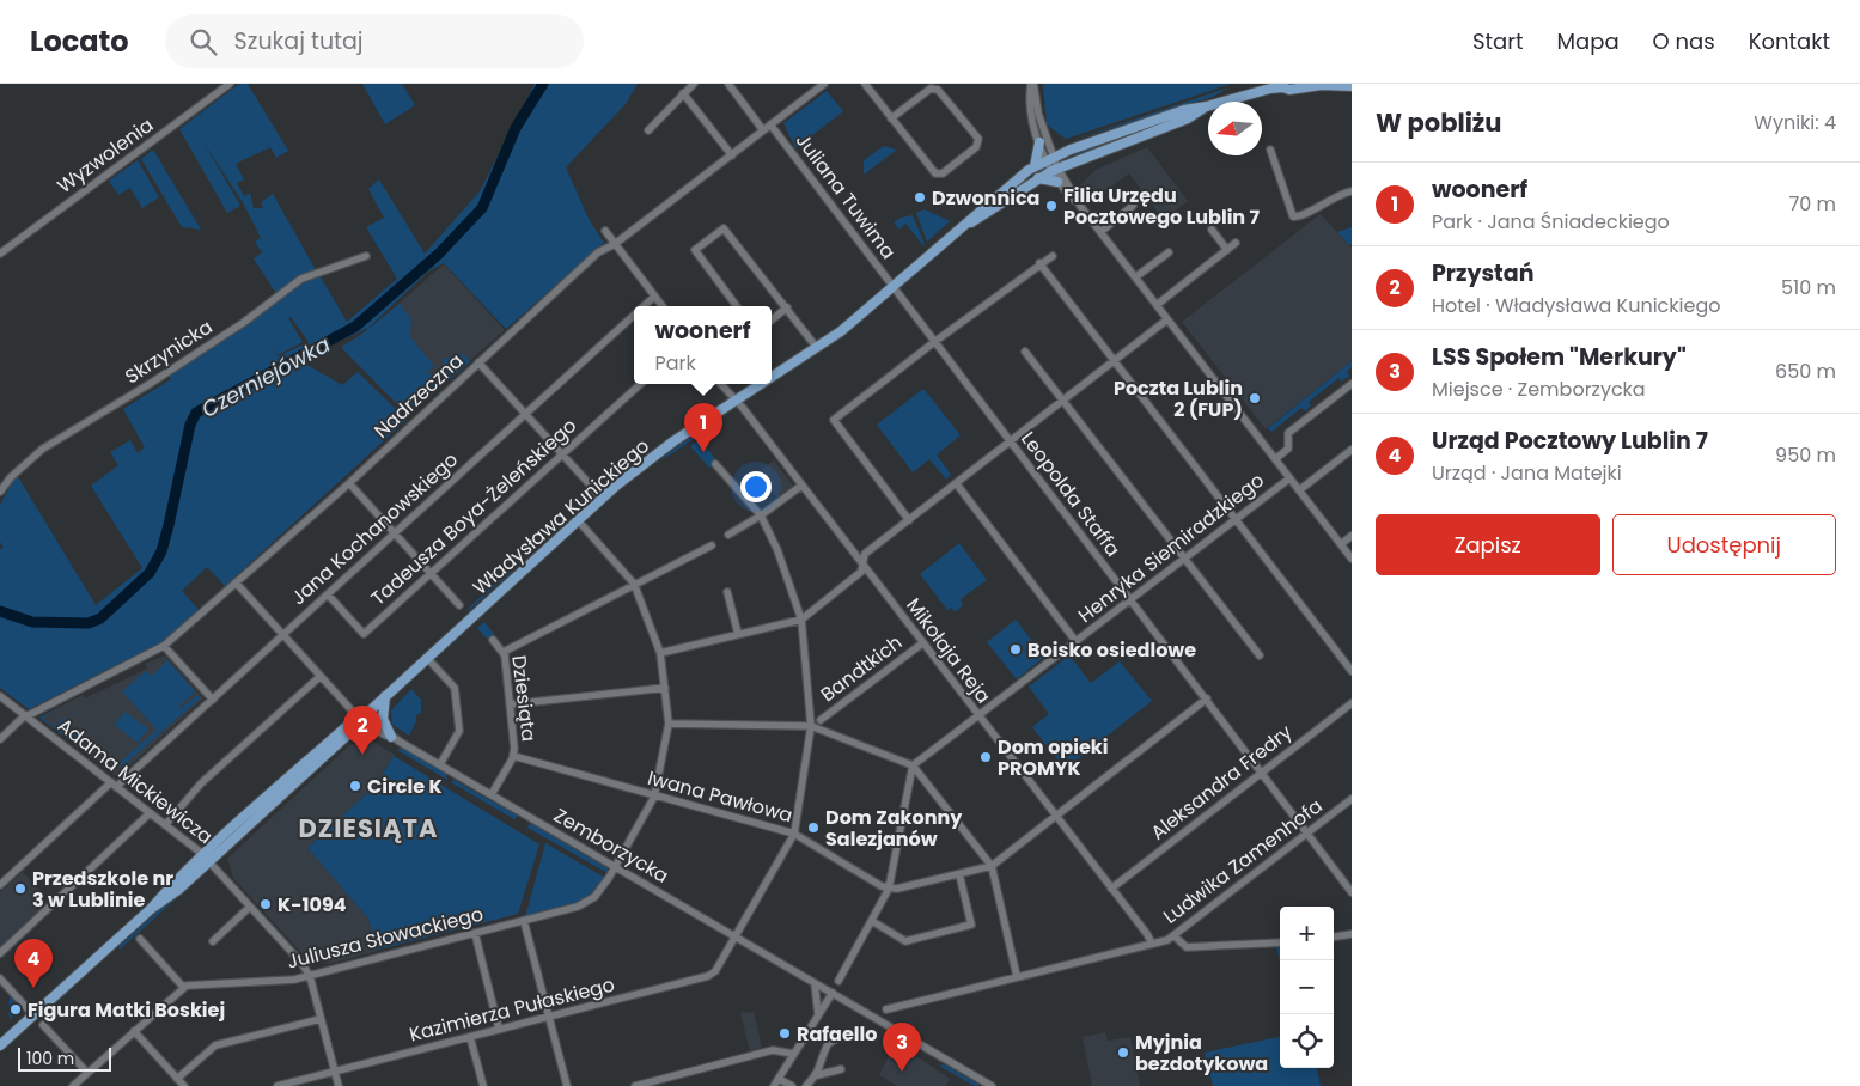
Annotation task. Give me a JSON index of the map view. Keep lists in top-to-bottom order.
{
  "streets": {
    "main road": ["Władysława Kunickiego"],
    "street": [
      "Wyzwolenia",
      "Juliana Tuwima",
      "Skrzynicka",
      "Nadrzeczna",
      "Leopolda Staffa",
      "Tadeusza Boya-Żeleńskiego",
      "Jana Kochanowskiego",
      "Henryka Siemiradzkiego",
      "Mikołaja Reja",
      "Bandtkich",
      "Dziesiąta",
      "Adama Mickiewicza",
      "Aleksandra Fredry",
      "Iwana Pawłowa",
      "Zemborzycka",
      "Ludwika Zamenhofa",
      "Juliusza Słowackiego",
      "Kazimierza Pułaskiego"
    ]
  },
  "crossings": [
    ["Juliana Tuwima", "Nadrzeczna"],
    ["Juliana Tuwima", "Leopolda Staffa"],
    ["Juliana Tuwima", "Władysława Kunickiego"],
    ["Nadrzeczna", "Adama Mickiewicza"],
    ["Nadrzeczna", "Zemborzycka"],
    ["Leopolda Staffa", "Władysława Kunickiego"],
    ["Leopolda Staffa", "Henryka Siemiradzkiego"],
    ["Leopolda Staffa", "Aleksandra Fredry"],
    ["Leopolda Staffa", "Ludwika Zamenhofa"],
    ["Tadeusza Boya-Żeleńskiego", "Jana Kochanowskiego"],
    ["Władysława Kunickiego", "Mikołaja Reja"],
    ["Władysława Kunickiego", "Adama Mickiewicza"],
    ["Władysława Kunickiego", "Zemborzycka"],
    ["Jana Kochanowskiego", "Adama Mickiewicza"],
    ["Jana Kochanowskiego", "Zemborzycka"],
    ["Henryka Siemiradzkiego", "Mikołaja Reja"],
    ["Mikołaja Reja", "Bandtkich"],
    ["Mikołaja Reja", "Aleksandra Fredry"],
    ["Mikołaja Reja", "Ludwika Zamenhofa"],
    ["Dziesiąta", "Iwana Pawłowa"],
    ["Dziesiąta", "Zemborzycka"],
    ["Adama Mickiewicza", "Juliusza Słowackiego"],
    ["Adama Mickiewicza", "Kazimierza Pułaskiego"],
    ["Iwana Pawłowa", "Juliusza Słowackiego"],
    ["Iwana Pawłowa", "Kazimierza Pułaskiego"],
    ["Zemborzycka", "Juliusza Słowackiego"],
    ["Zemborzycka", "Kazimierza Pułaskiego"]
  ],
  "districts": ["DZIESIĄTA"],
  "water": ["Czerniejówka"],
  "places": [
    "Dzwonnica",
    "Filia Urzędu Pocztowego Lublin 7",
    "Poczta Lublin 2 (FUP)",
    "Boisko osiedlowe",
    "Dom opieki PROMYK",
    "Circle K",
    "Dom Zakonny Salezjanów",
    "Przedszkole nr 3 w Lublinie",
    "K-1094",
    "Figura Matki Boskiej",
    "Rafaello",
    "Myjnia bezdotykowa"
  ],
  "scale_bar": "100 m",
  "north": "left",
  "page": {
    "header": "Locato",
    "search": "Szukaj tutaj",
    "nav": [
      "Start",
      "Mapa",
      "O nas",
      "Kontakt"
    ],
    "heading": ["W pobliżu", "Wyniki: 4"],
    "list": [
      {
        "mark": "1",
        "name": "woonerf",
        "note": "Park · Jana Śniadeckiego",
        "value": "70 m"
      },
      {
        "mark": "2",
        "name": "Przystań",
        "note": "Hotel · Władysława Kunickiego",
        "value": "510 m"
      },
      {
        "mark": "3",
        "name": "LSS Społem \"Merkury\"",
        "note": "Miejsce · Zemborzycka",
        "value": "650 m"
      },
      {
        "mark": "4",
        "name": "Urząd Pocztowy Lublin 7",
        "note": "Urząd · Jana Matejki",
        "value": "950 m"
      }
    ],
    "popup": ["woonerf", "Park"],
    "pins": [
      "1",
      "2",
      "4",
      "3"
    ],
    "buttons": ["Zapisz", "Udostępnij"],
    "map_buttons": ["+", "−"],
    "scale": "100 m"
  }
}
